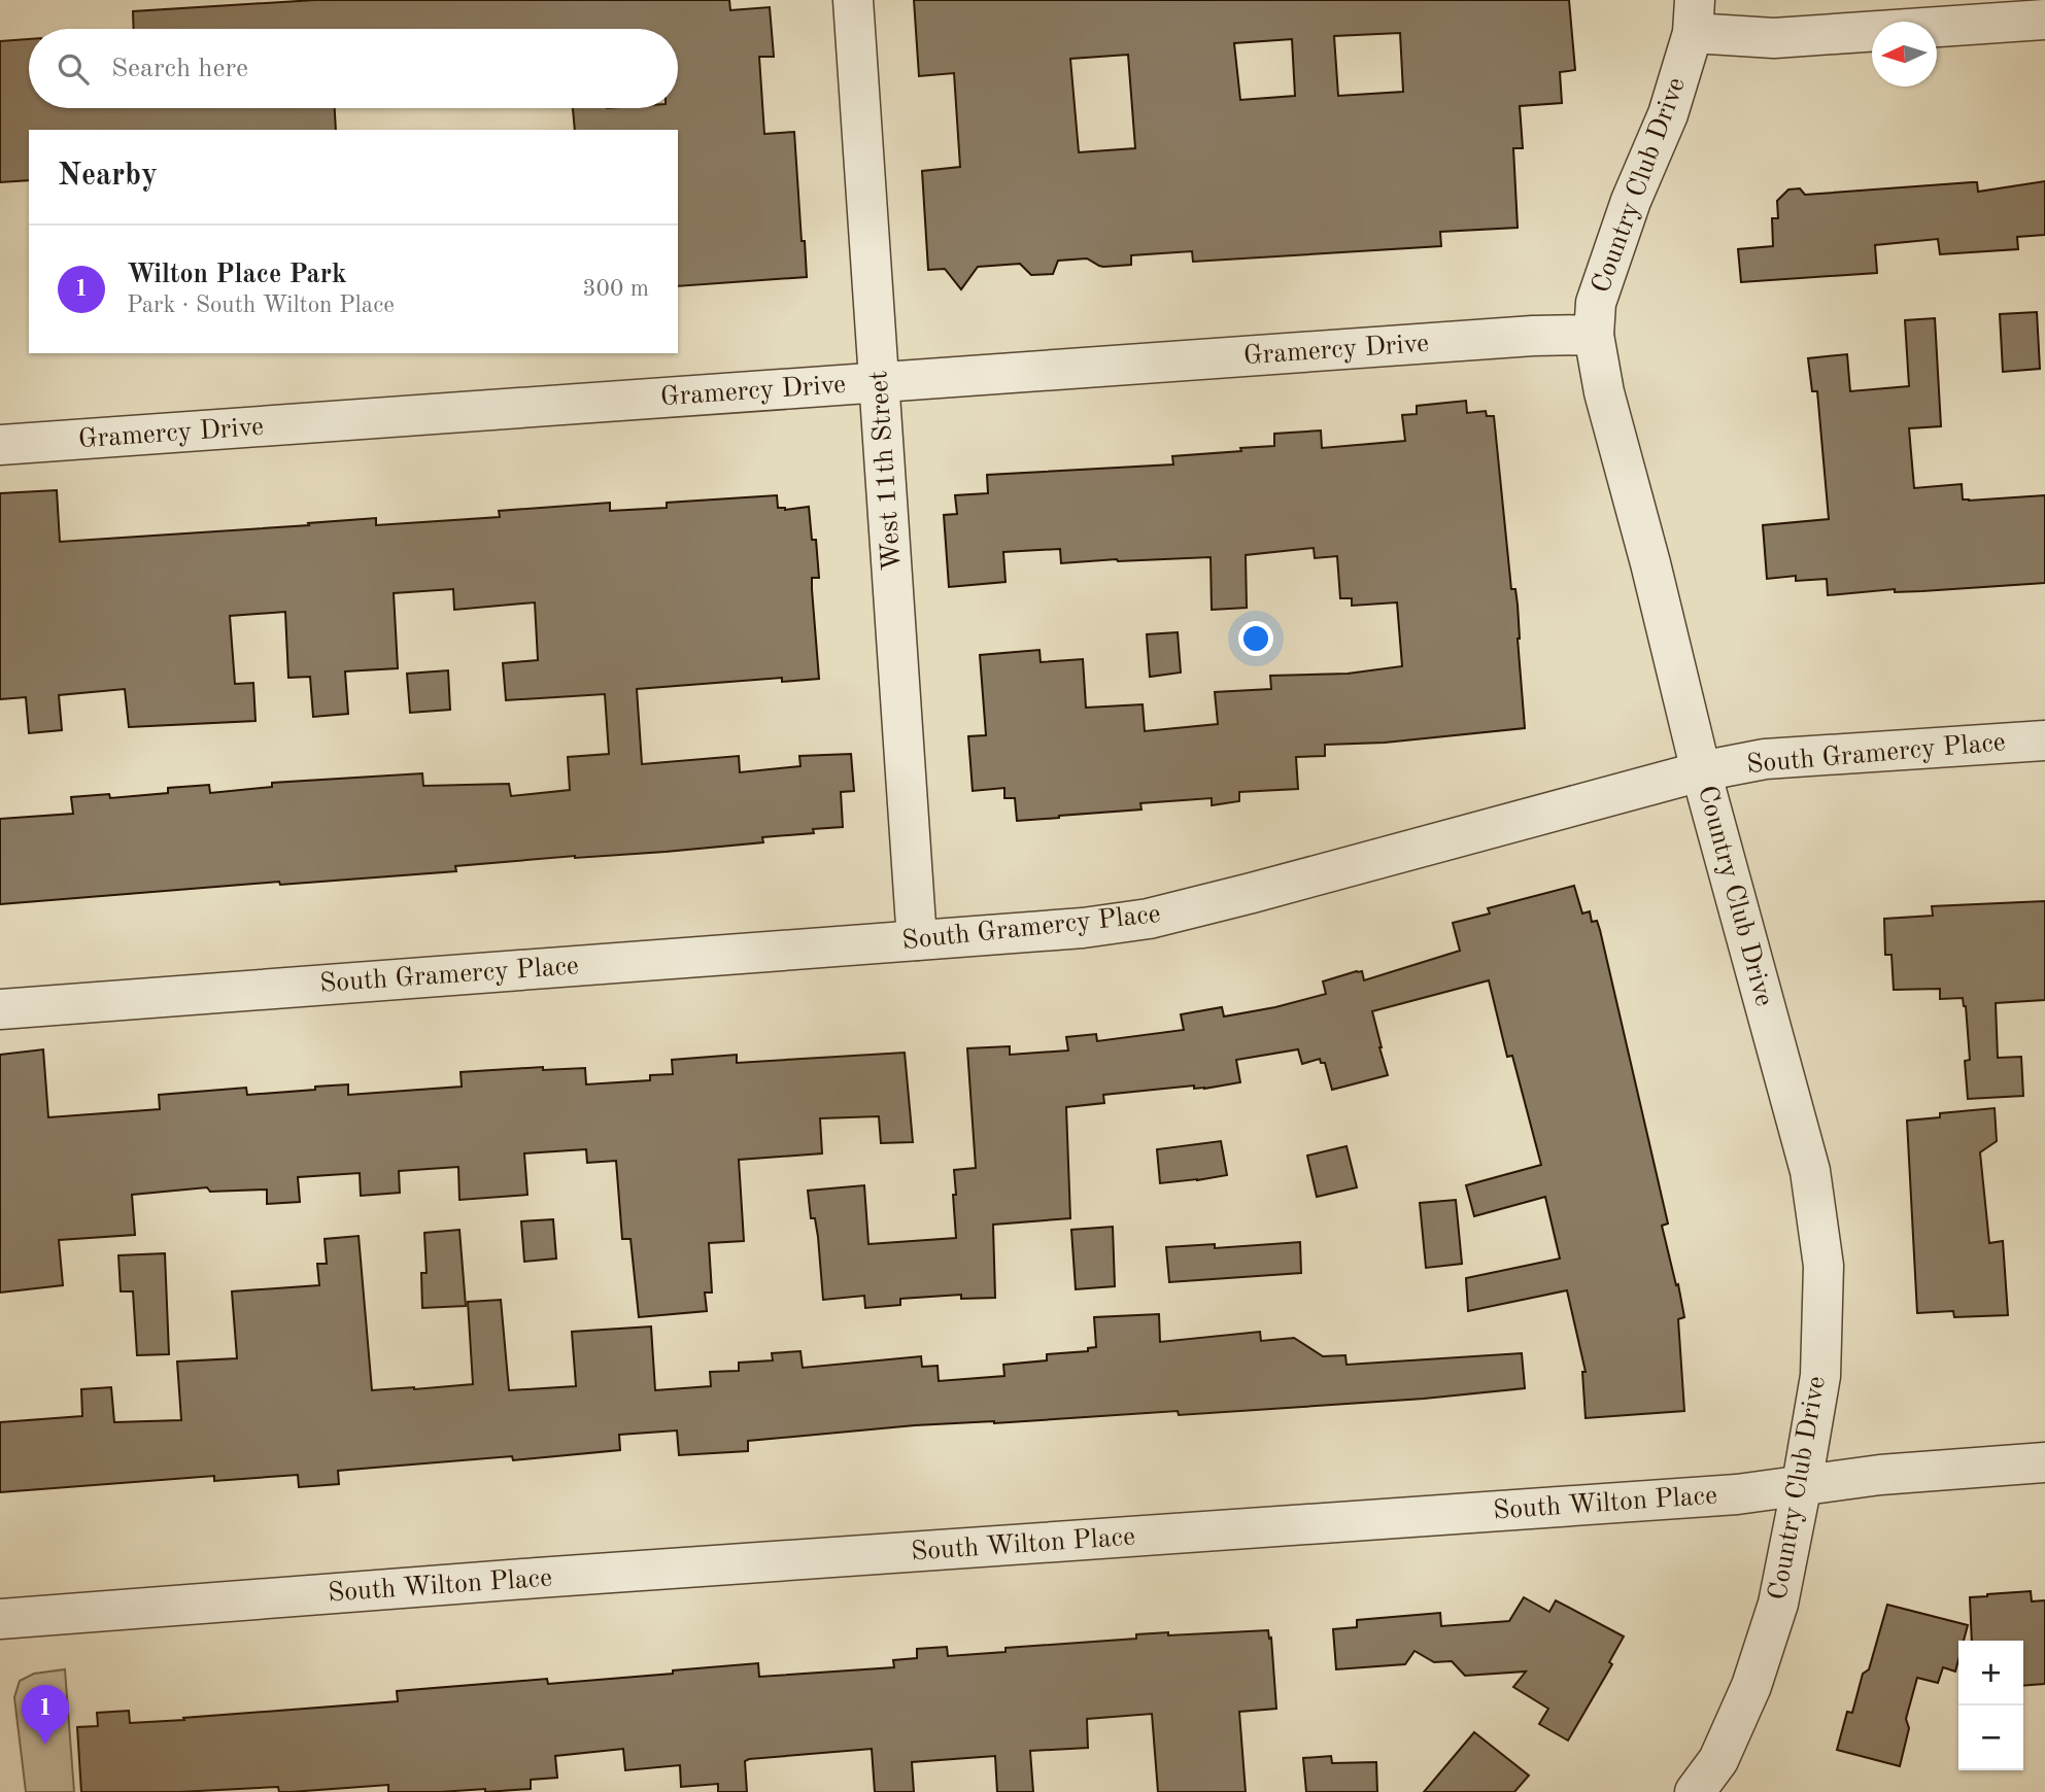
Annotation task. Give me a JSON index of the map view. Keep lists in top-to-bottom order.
{
  "streets": {
    "street": [
      "Country Club Drive",
      "Gramercy Drive",
      "West 11th Street",
      "South Gramercy Place",
      "South Wilton Place"
    ]
  },
  "crossings": [
    ["Country Club Drive", "Gramercy Drive"],
    ["Country Club Drive", "South Gramercy Place"],
    ["Country Club Drive", "South Wilton Place"],
    ["Gramercy Drive", "West 11th Street"],
    ["West 11th Street", "South Gramercy Place"]
  ],
  "north": "left",
  "page": {
    "search": "Search here",
    "heading": "Nearby",
    "list": [
      {
        "mark": "1",
        "name": "Wilton Place Park",
        "note": "Park · South Wilton Place",
        "value": "300 m"
      }
    ],
    "map_buttons": ["+", "−"],
    "pins": "1"
  }
}
